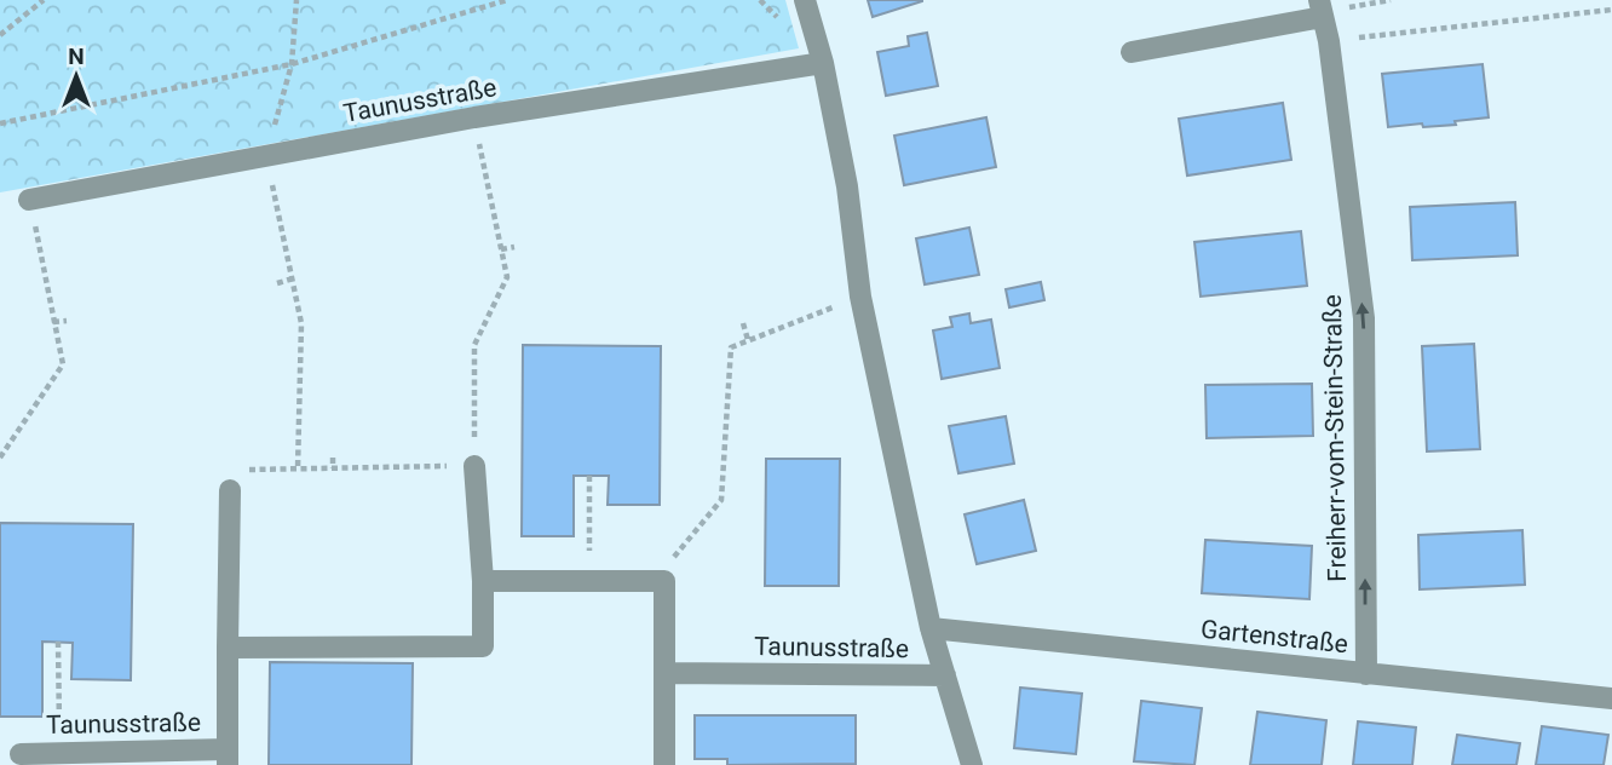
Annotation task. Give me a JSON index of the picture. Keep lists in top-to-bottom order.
{
  "streets": {
    "street": ["Taunusstraße", "Freiherr-vom-Stein-Straße", "Gartenstraße"]
  },
  "crossings": [
    ["Taunusstraße", "Gartenstraße"],
    ["Freiherr-vom-Stein-Straße", "Gartenstraße"]
  ],
  "one_way": ["Freiherr-vom-Stein-Straße"],
  "north": "top"
}
